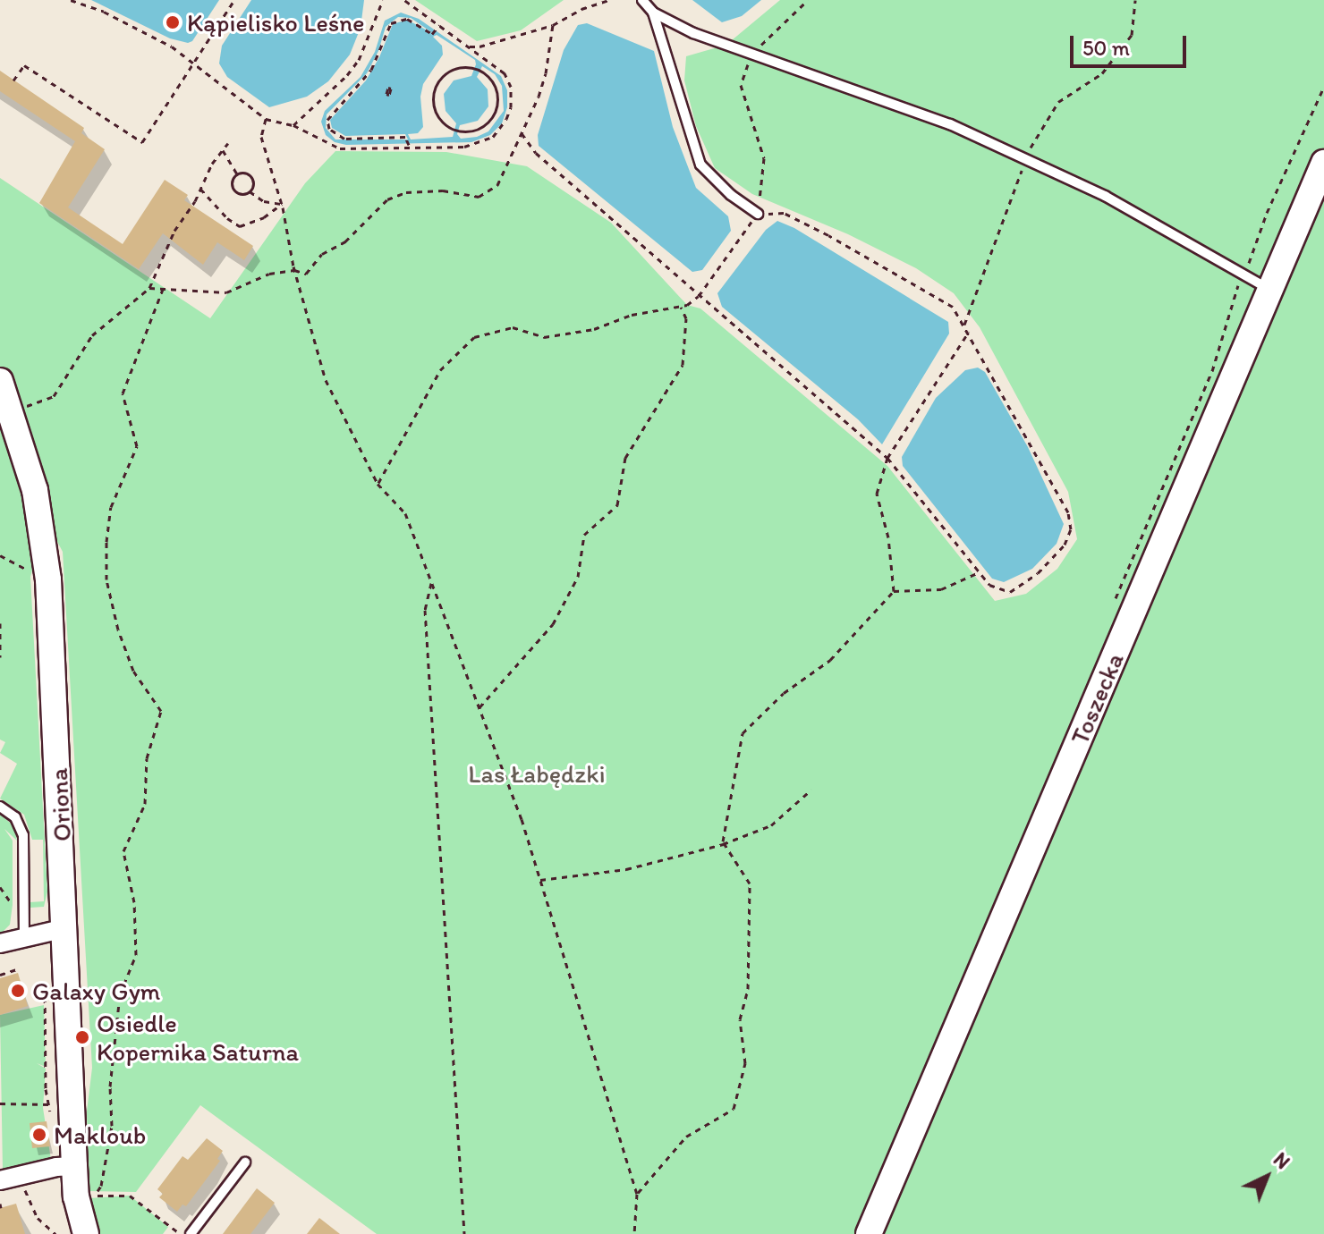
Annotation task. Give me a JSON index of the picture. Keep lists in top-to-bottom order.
{
  "streets": {
    "main road": ["Toszecka", "Oriona"]
  },
  "parks": ["Las Łabędzki"],
  "places": [
    "Kąpielisko Leśne",
    "Galaxy Gym",
    "Osiedle Kopernika Saturna",
    "Makloub"
  ],
  "scale_bar": "50 m",
  "north": "top right"
}
